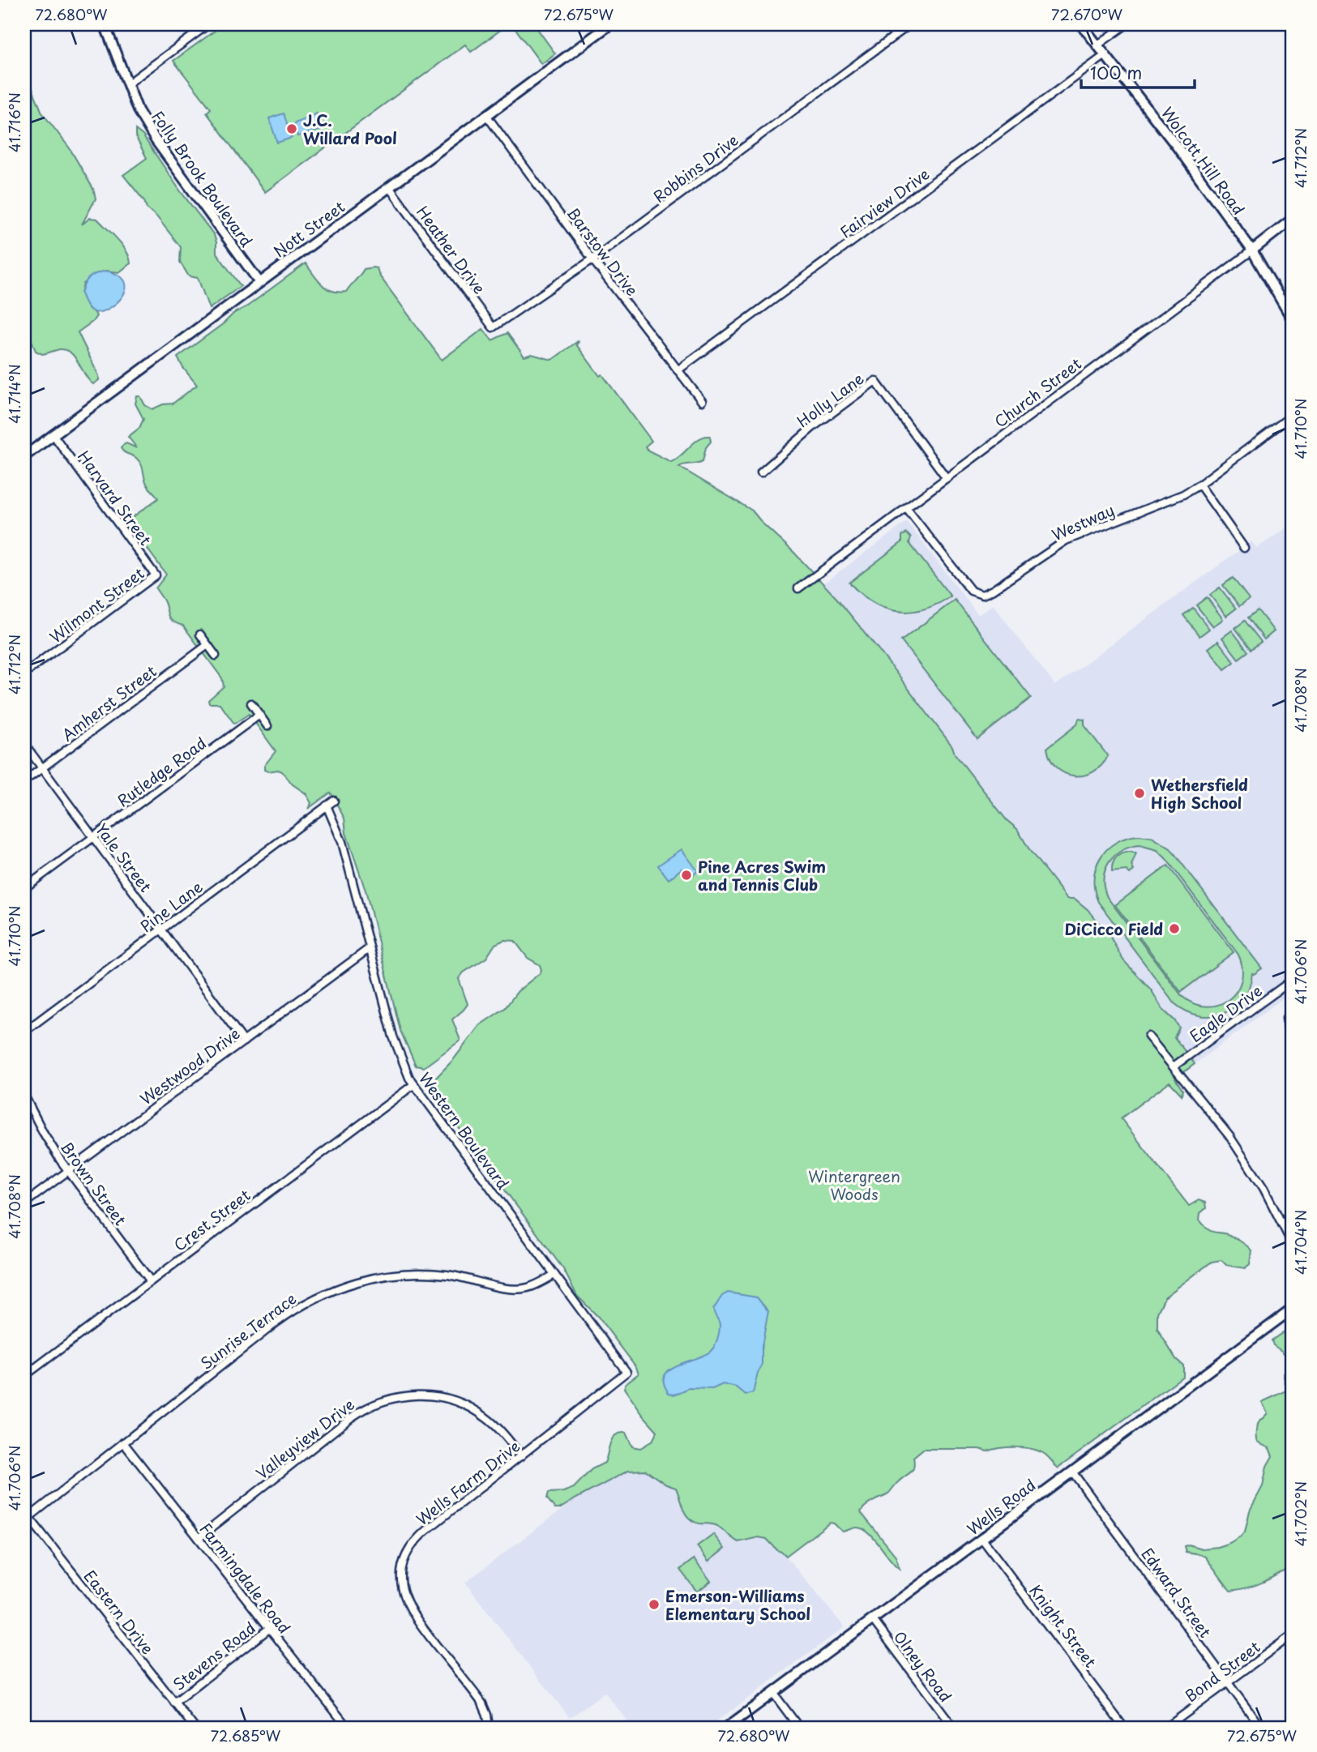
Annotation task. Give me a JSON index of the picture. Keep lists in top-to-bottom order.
{
  "streets": {
    "street": [
      "Wolcott Hill Road",
      "Robbins Drive",
      "Folly Brook Boulevard",
      "Fairview Drive",
      "Nott Street",
      "Heather Drive",
      "Barstow Drive",
      "Church Street",
      "Holly Lane",
      "Harvard Street",
      "Westway",
      "Wilmont Street",
      "Amherst Street",
      "Rutledge Road",
      "Yale Street",
      "Pine Lane",
      "Eagle Drive",
      "Westwood Drive",
      "Western Boulevard",
      "Brown Street",
      "Crest Street",
      "Sunrise Terrace",
      "Valleyview Drive",
      "Wells Farm Drive",
      "Wells Road",
      "Farmingdale Road",
      "Edward Street",
      "Eastern Drive",
      "Knight Street",
      "Stevens Road",
      "Olney Road",
      "Bond Street"
    ]
  },
  "crossings": [
    ["Wolcott Hill Road", "Fairview Drive"],
    ["Wolcott Hill Road", "Church Street"],
    ["Robbins Drive", "Heather Drive"],
    ["Robbins Drive", "Barstow Drive"],
    ["Folly Brook Boulevard", "Nott Street"],
    ["Fairview Drive", "Barstow Drive"],
    ["Nott Street", "Heather Drive"],
    ["Nott Street", "Barstow Drive"],
    ["Nott Street", "Harvard Street"],
    ["Church Street", "Holly Lane"],
    ["Church Street", "Westway"],
    ["Harvard Street", "Wilmont Street"],
    ["Amherst Street", "Yale Street"],
    ["Rutledge Road", "Yale Street"],
    ["Yale Street", "Pine Lane"],
    ["Yale Street", "Westwood Drive"],
    ["Pine Lane", "Western Boulevard"],
    ["Westwood Drive", "Western Boulevard"],
    ["Westwood Drive", "Brown Street"],
    ["Western Boulevard", "Crest Street"],
    ["Western Boulevard", "Sunrise Terrace"],
    ["Western Boulevard", "Wells Farm Drive"],
    ["Brown Street", "Crest Street"],
    ["Sunrise Terrace", "Farmingdale Road"],
    ["Sunrise Terrace", "Eastern Drive"],
    ["Valleyview Drive", "Wells Farm Drive"],
    ["Valleyview Drive", "Farmingdale Road"],
    ["Wells Road", "Edward Street"],
    ["Wells Road", "Knight Street"],
    ["Wells Road", "Olney Road"],
    ["Farmingdale Road", "Stevens Road"],
    ["Edward Street", "Bond Street"],
    ["Eastern Drive", "Stevens Road"]
  ],
  "parks": ["Wintergreen Woods"],
  "places": [
    "J.C. Willard Pool",
    "Wethersfield High School",
    "Pine Acres Swim and Tennis Club",
    "DiCicco Field",
    "Emerson-Williams Elementary School"
  ],
  "scale_bar": "100 m",
  "coordinates": [
    "72.680°W",
    "72.675°W",
    "72.670°W",
    "41.716°N",
    "41.712°N",
    "41.714°N",
    "41.710°N",
    "41.708°N",
    "41.706°N",
    "41.704°N",
    "41.702°N",
    "72.685°W"
  ]
}
